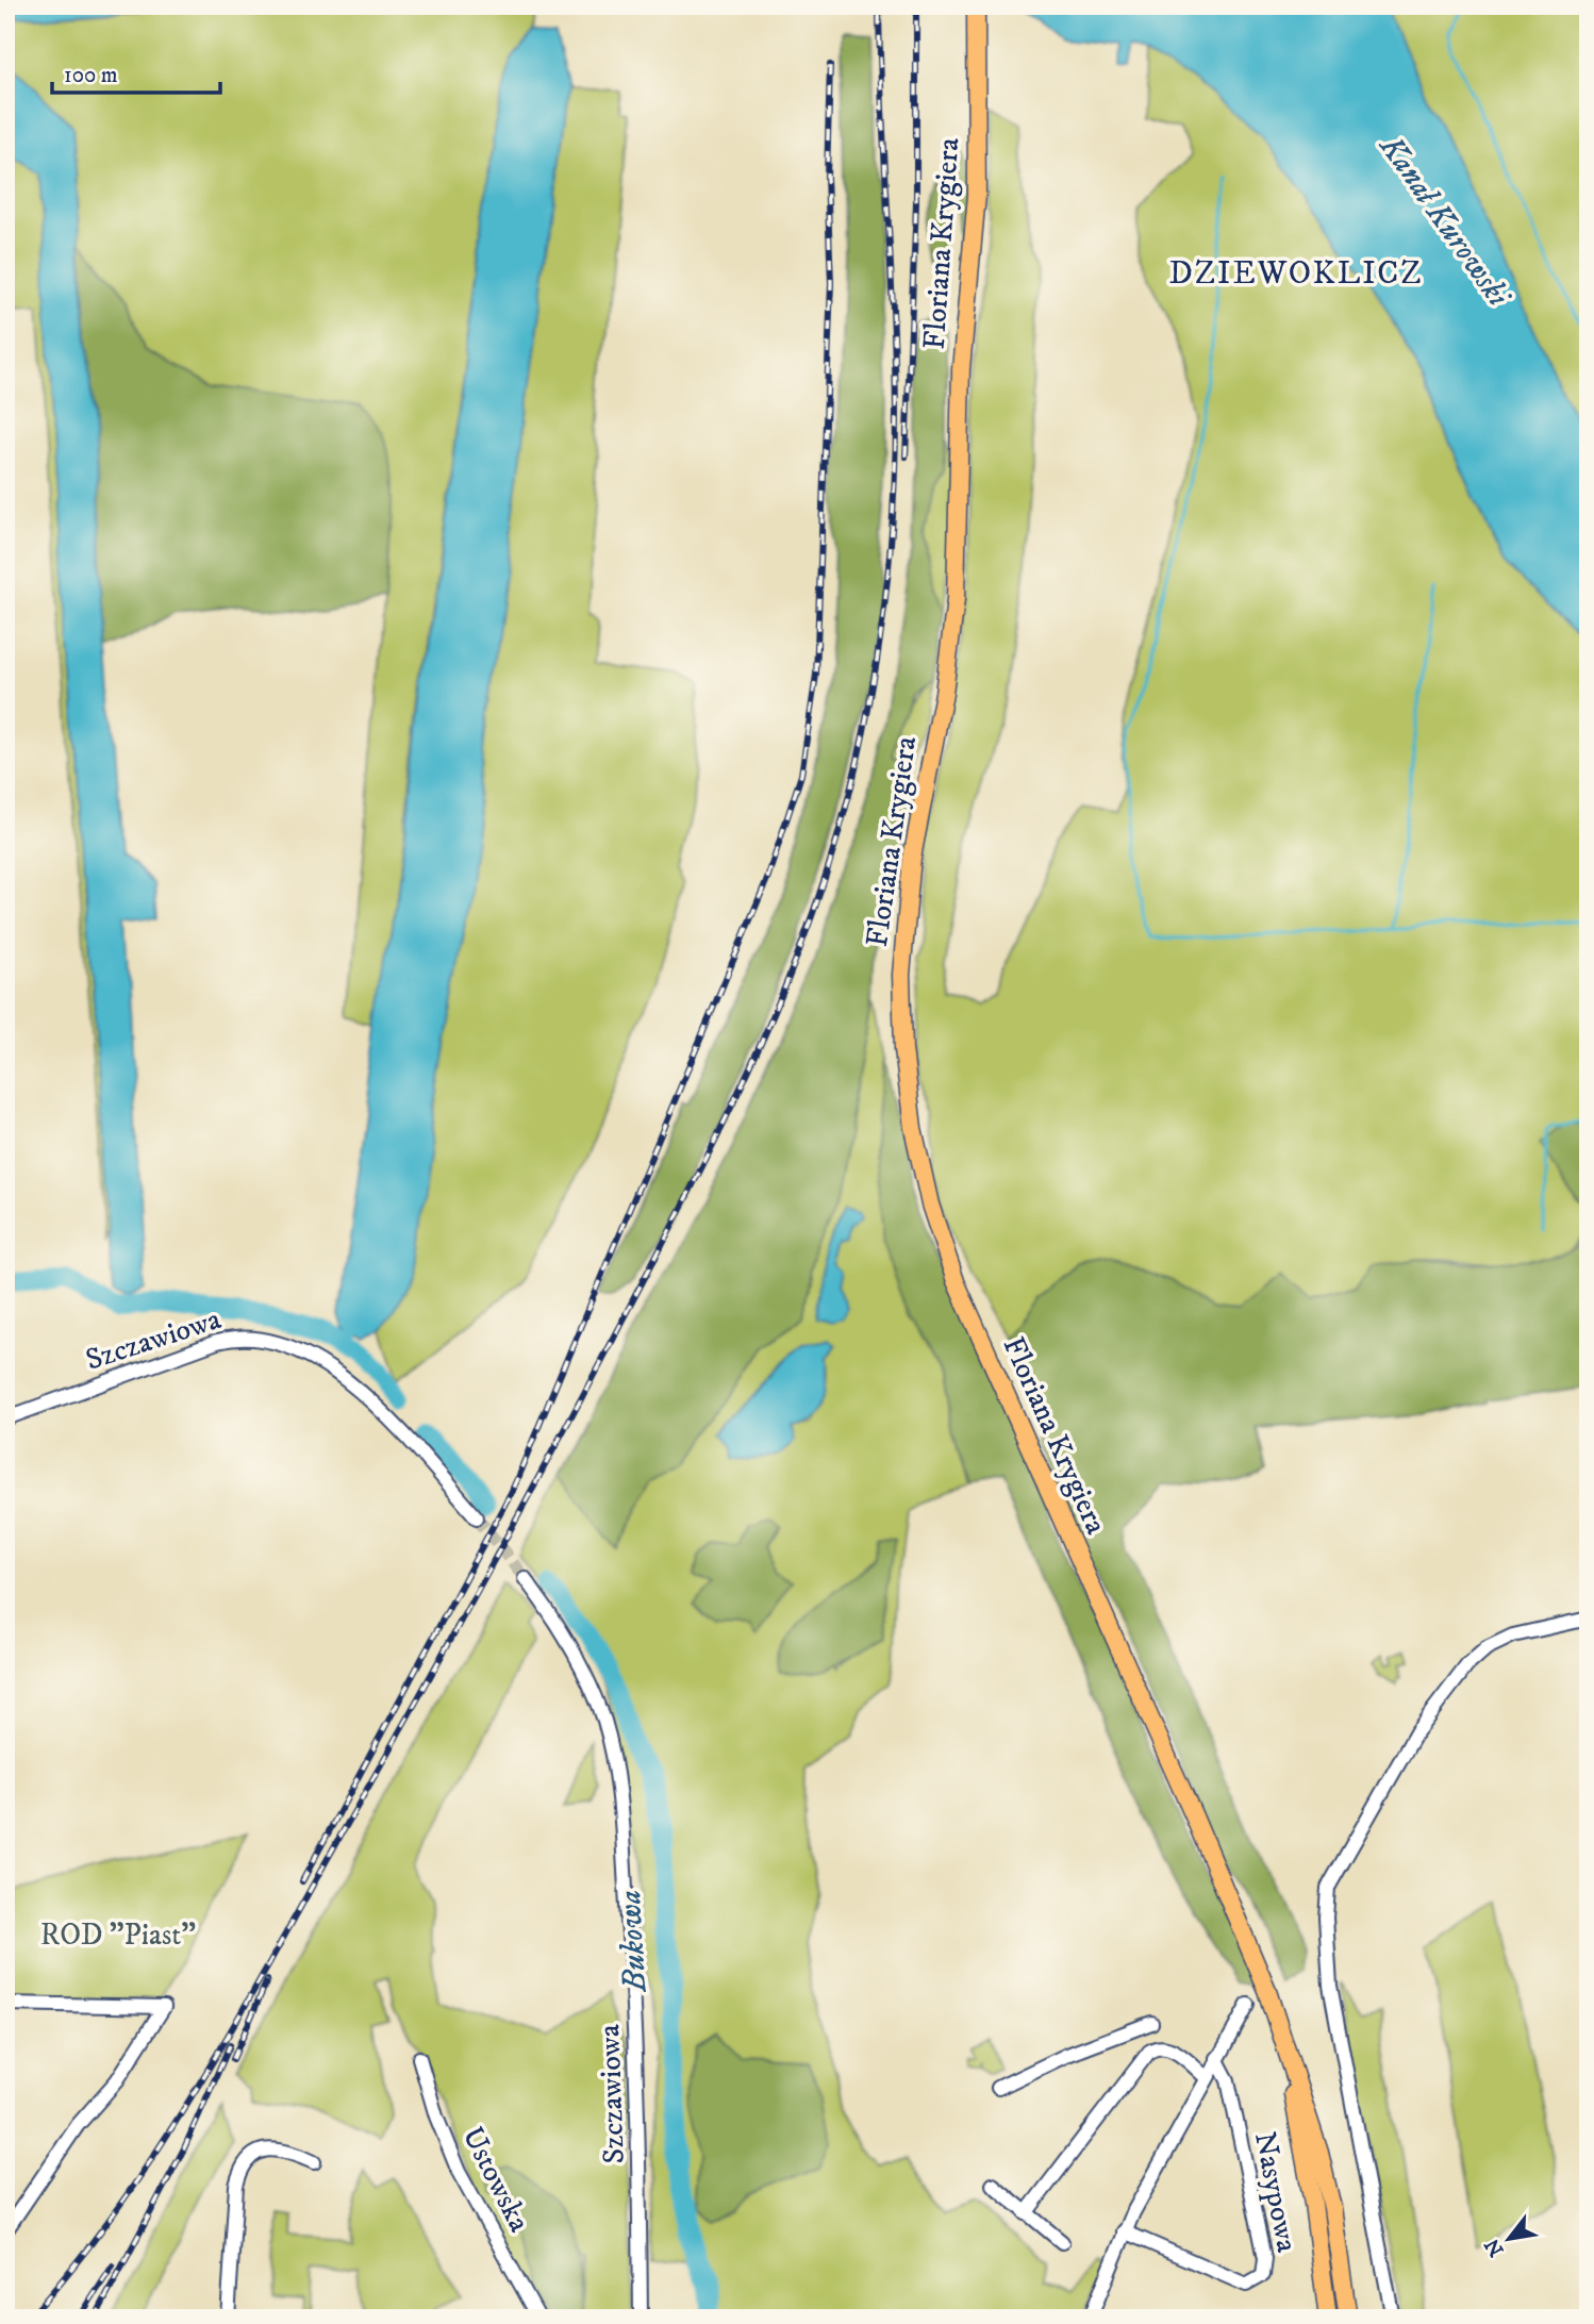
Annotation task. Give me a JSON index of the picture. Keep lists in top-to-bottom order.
{
  "streets": {
    "main road": ["Floriana Krygiera"],
    "street": ["Szczawiowa", "Ustowska", "Nasypowa"]
  },
  "districts": ["DZIEWOKLICZ"],
  "water": ["Kanał Kurowski", "Bukowa"],
  "parks": ["ROD \"Piast\""],
  "scale_bar": "100 m",
  "north": "bottom left"
}
